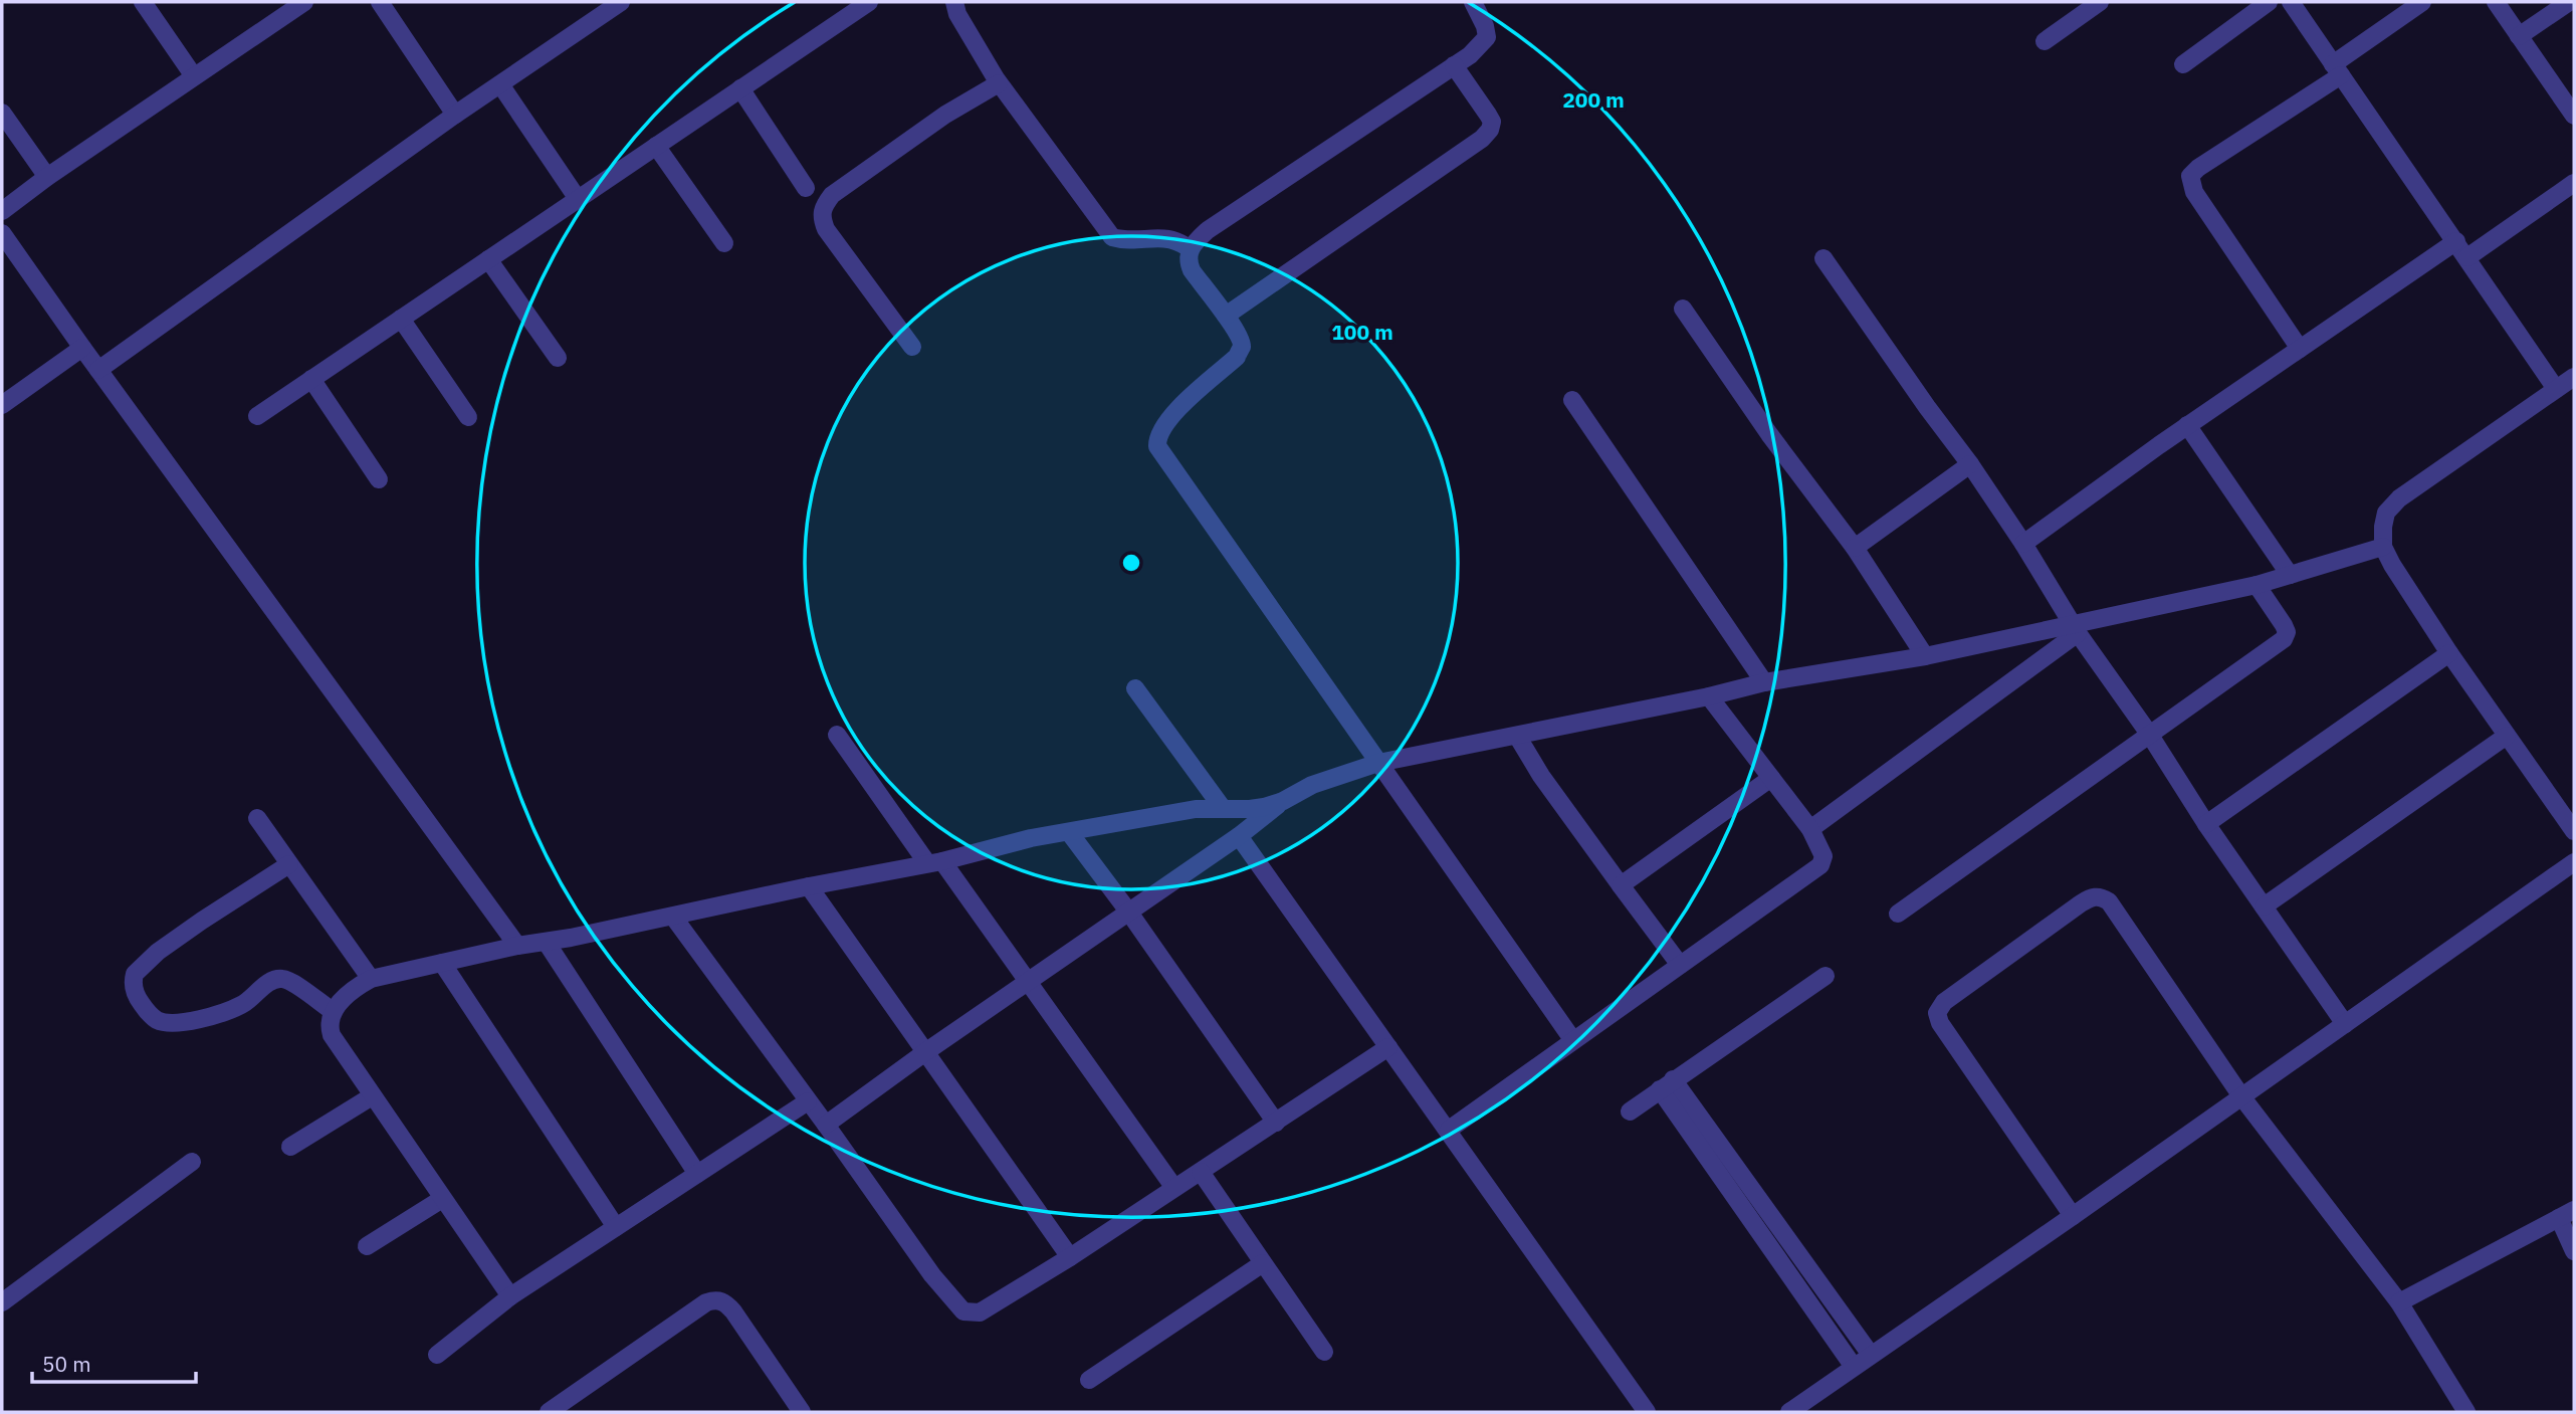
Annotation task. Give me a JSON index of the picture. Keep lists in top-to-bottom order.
{
  "scale_bar": "50 m",
  "rings": ["200 m", "100 m"]
}
